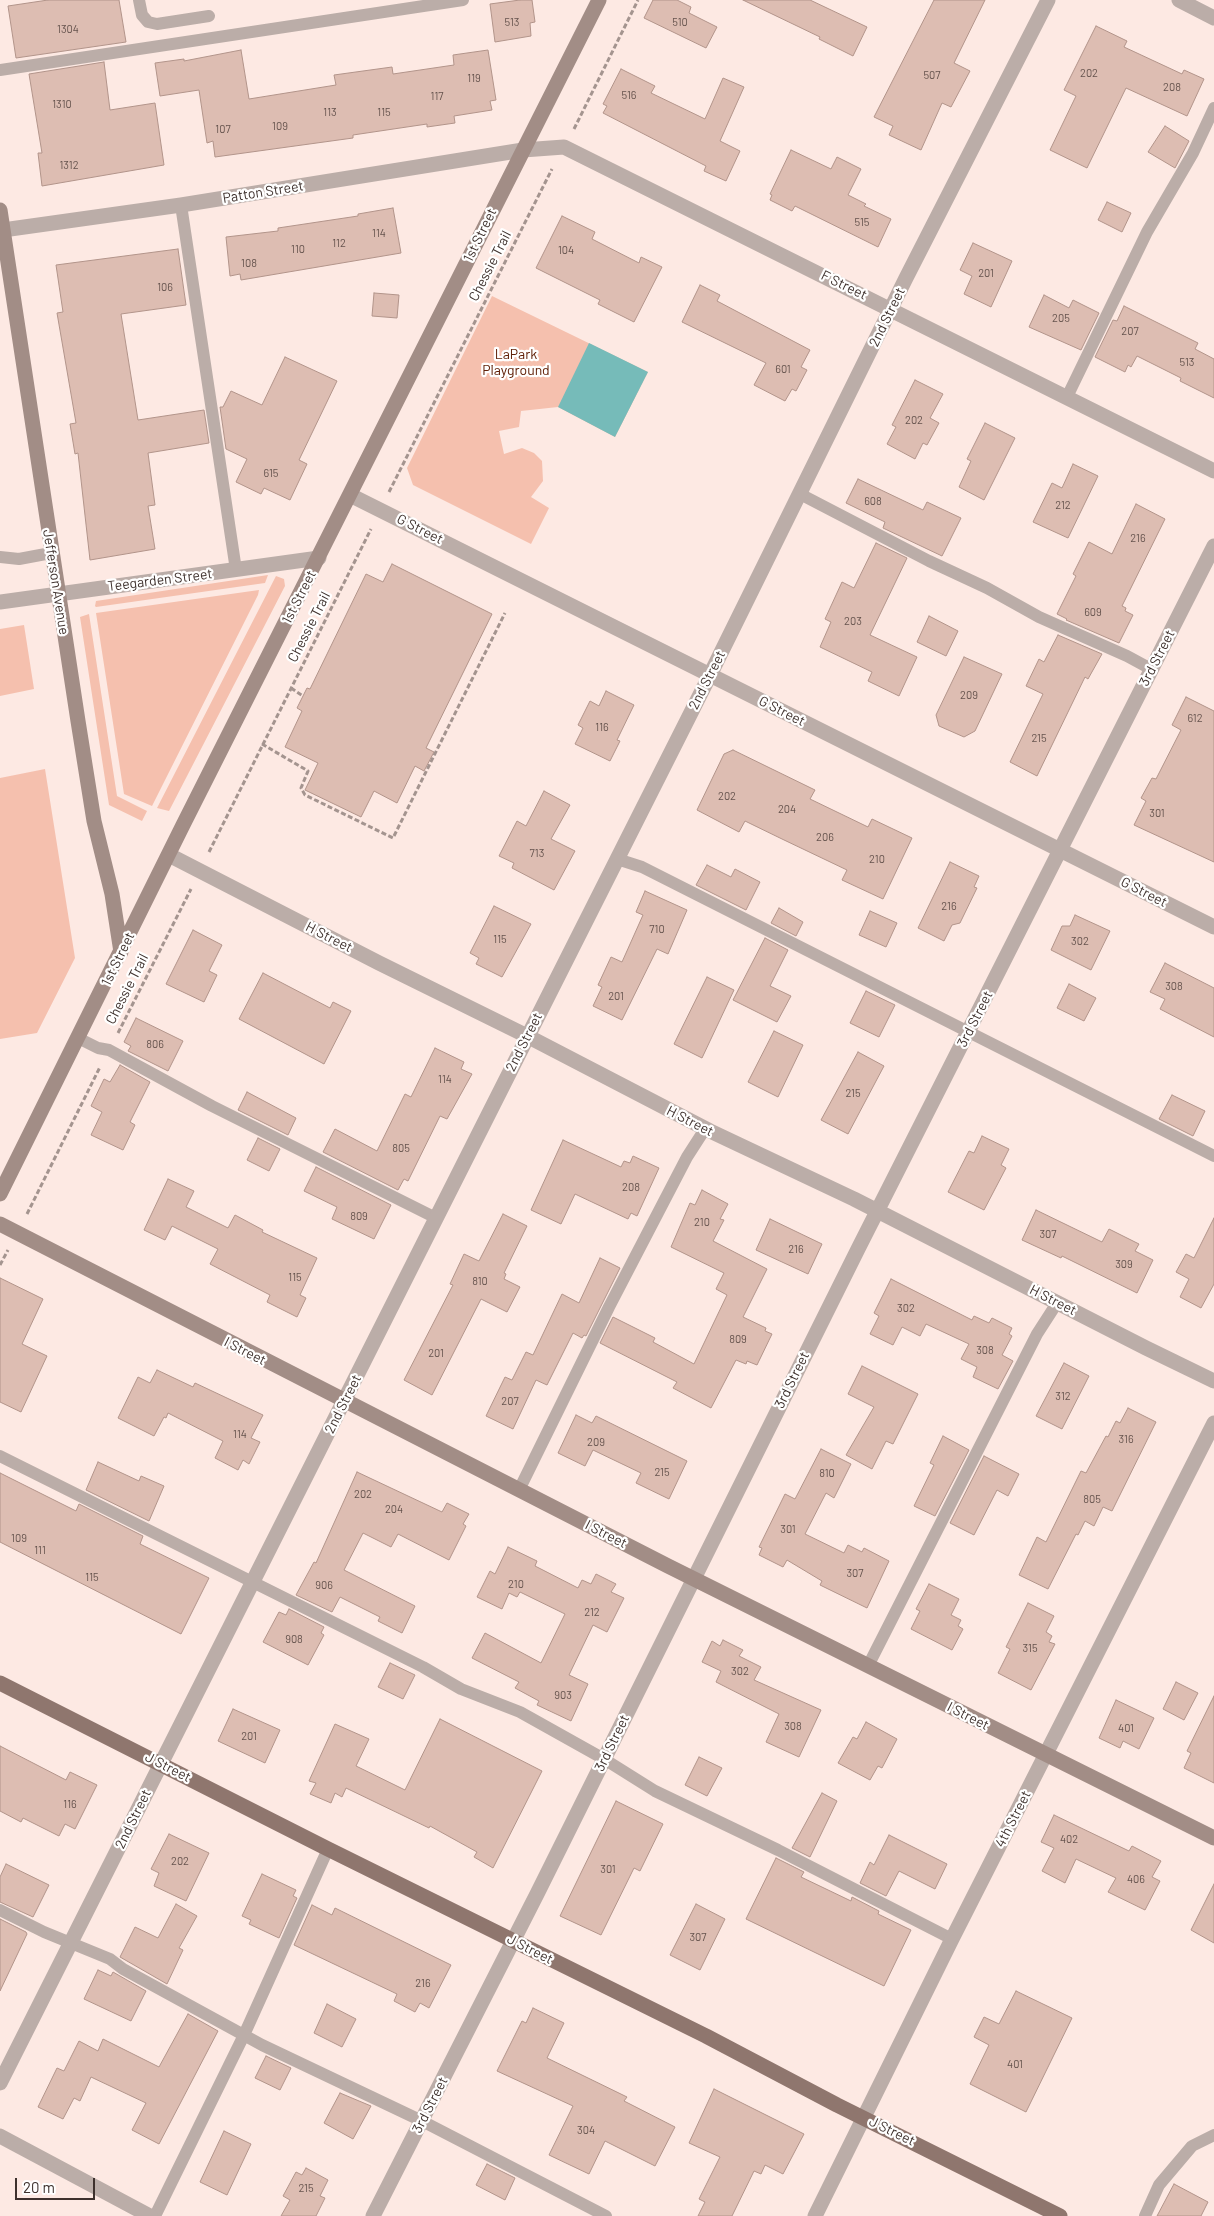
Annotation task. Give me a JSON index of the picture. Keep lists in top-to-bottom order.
{
  "streets": {
    "main road": ["J Street"],
    "street": [
      "Patton Street",
      "1st Street",
      "F Street",
      "2nd Street",
      "G Street",
      "Teegarden Street",
      "Jefferson Avenue",
      "3rd Street",
      "H Street",
      "I Street",
      "4th Street"
    ],
    "path": ["Chessie Trail"]
  },
  "crossings": [
    ["Patton Street", "1st Street"],
    ["Patton Street", "Jefferson Avenue"],
    ["1st Street", "G Street"],
    ["1st Street", "Teegarden Street"],
    ["1st Street", "Jefferson Avenue"],
    ["1st Street", "H Street"],
    ["Chessie Trail", "F Street"],
    ["Chessie Trail", "G Street"],
    ["Chessie Trail", "H Street"],
    ["Chessie Trail", "I Street"],
    ["F Street", "2nd Street"],
    ["2nd Street", "G Street"],
    ["2nd Street", "H Street"],
    ["2nd Street", "I Street"],
    ["2nd Street", "J Street"],
    ["G Street", "3rd Street"],
    ["Teegarden Street", "Jefferson Avenue"],
    ["3rd Street", "H Street"],
    ["3rd Street", "I Street"],
    ["3rd Street", "J Street"],
    ["I Street", "4th Street"],
    ["J Street", "4th Street"]
  ],
  "parks": ["LaPark Playground"],
  "house_numbers": [
    "513",
    "510",
    "1304",
    "202",
    "507",
    "119",
    "208",
    "516",
    "117",
    "1310",
    "113",
    "115",
    "109",
    "107",
    "1312",
    "515",
    "114",
    "112",
    "110",
    "104",
    "108",
    "201",
    "106",
    "205",
    "207",
    "513",
    "601",
    "202",
    "615",
    "608",
    "212",
    "216",
    "609",
    "203",
    "209",
    "612",
    "116",
    "215",
    "202",
    "204",
    "301",
    "206",
    "713",
    "210",
    "216",
    "710",
    "115",
    "302",
    "308",
    "201",
    "806",
    "114",
    "215",
    "805",
    "208",
    "809",
    "210",
    "307",
    "216",
    "309",
    "115",
    "810",
    "302",
    "809",
    "308",
    "201",
    "312",
    "207",
    "114",
    "316",
    "209",
    "215",
    "810",
    "202",
    "805",
    "204",
    "301",
    "109",
    "111",
    "307",
    "115",
    "210",
    "906",
    "212",
    "908",
    "315",
    "302",
    "903",
    "308",
    "401",
    "201",
    "116",
    "402",
    "202",
    "301",
    "406",
    "307",
    "216",
    "401",
    "304",
    "215"
  ],
  "scale_bar": "20 m"
}
